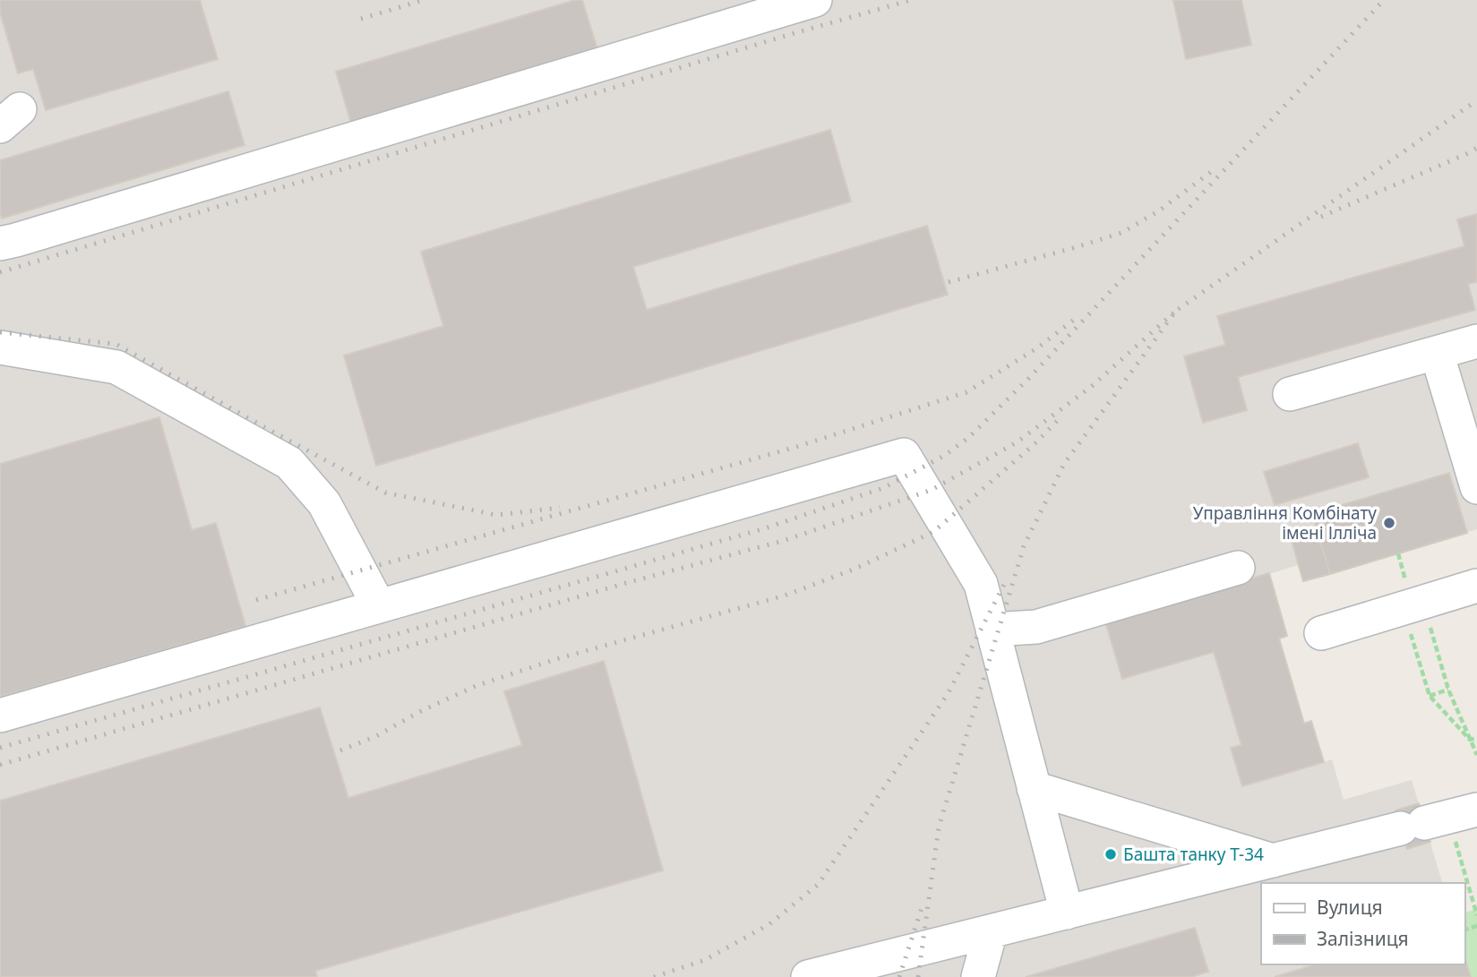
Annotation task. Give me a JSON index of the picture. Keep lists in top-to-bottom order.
{
  "places": ["Управління Комбінату імені Ілліча", "Башта танку Т-34"],
  "legend": ["Вулиця", "Залізниця"]
}
